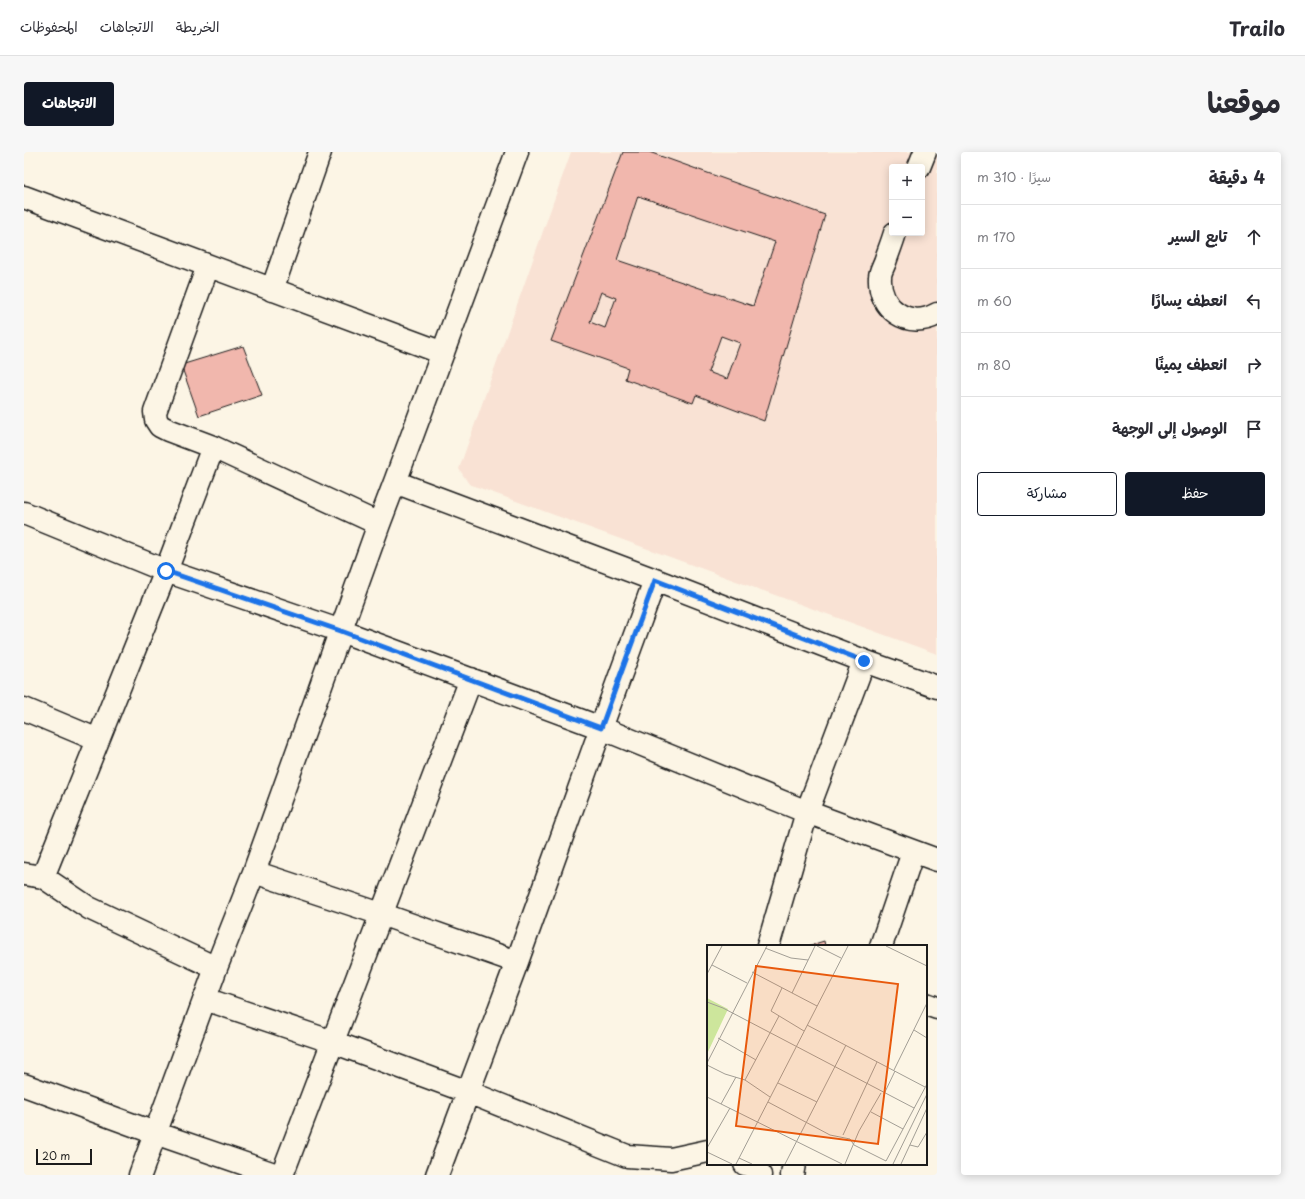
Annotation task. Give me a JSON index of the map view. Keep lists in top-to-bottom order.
{
  "scale_bar": "20 m",
  "page": {
    "header": "Trailo",
    "nav": ["الخريطة", "الاتجاهات", "المحفوظات"],
    "title": "موقعنا",
    "buttons": [
      "الاتجاهات",
      ["حفظ", "مشاركة"]
    ],
    "heading": ["4 دقيقة", "سيرًا · 310 m"],
    "map_buttons": ["+", "−"],
    "list": [
      ["تابع السير", "170 m"],
      ["انعطف يسارًا", "60 m"],
      ["انعطف يمينًا", "80 m"],
      "الوصول إلى الوجهة"
    ],
    "scale": "20 m"
  }
}
